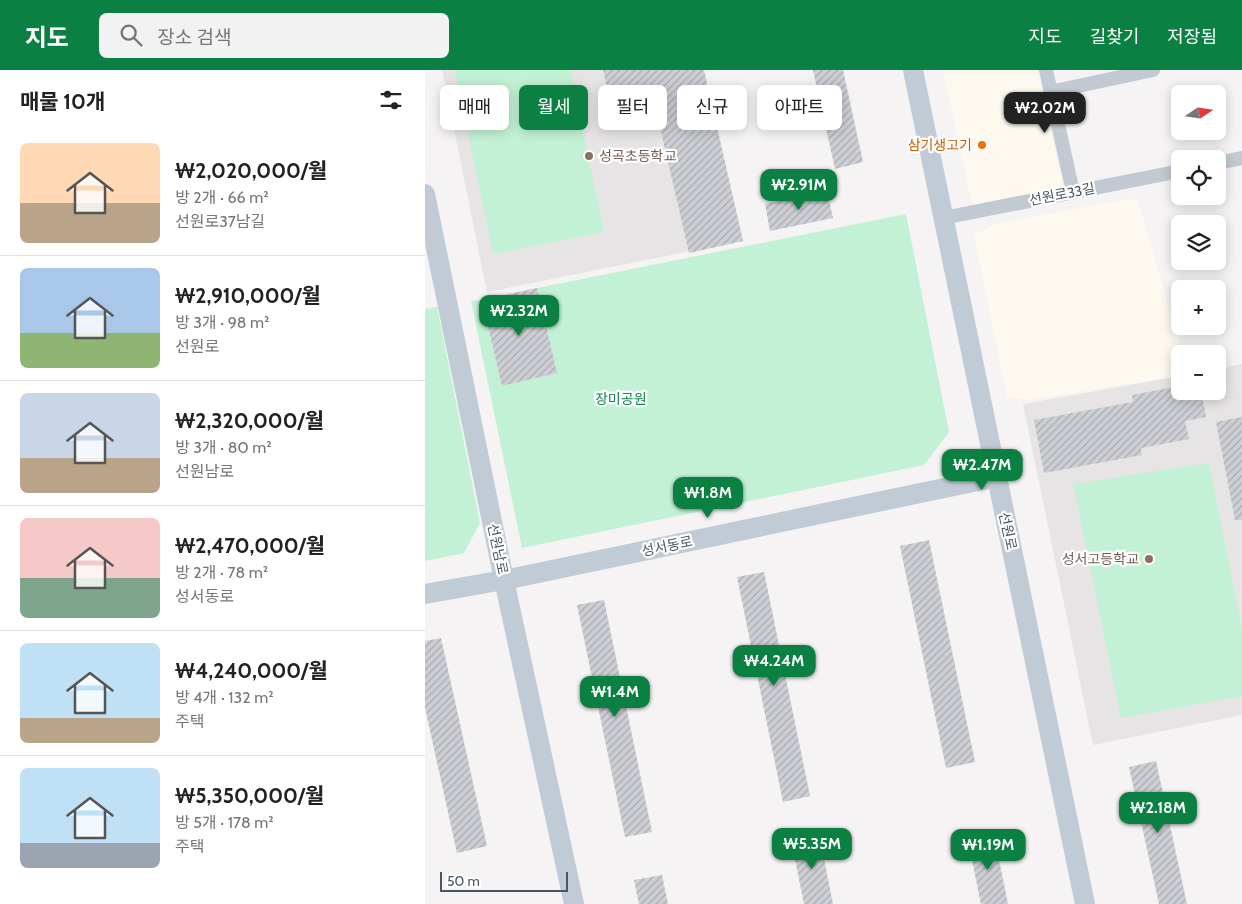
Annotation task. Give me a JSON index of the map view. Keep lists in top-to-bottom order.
{
  "streets": {
    "main road": ["선원로", "성서동로", "선원남로"],
    "street": ["선원로33길"]
  },
  "crossings": [
    ["선원로33길", "선원로"],
    ["선원로", "성서동로"],
    ["성서동로", "선원남로"]
  ],
  "parks": ["장미공원"],
  "places": ["삼기생고기", "성곡초등학교", "성서고등학교"],
  "scale_bar": "50 m",
  "north": "right",
  "page": {
    "header": "지도",
    "search": "장소 검색",
    "nav": ["지도", "길찾기", "저장됨"],
    "heading": "매물 10개",
    "map_buttons": ["+", "−"],
    "chip": [
      "매매",
      "월세",
      "필터",
      "신규",
      "아파트"
    ],
    "price": [
      "₩2.02M",
      "₩2.91M",
      "₩2.32M",
      "₩2.47M",
      "₩1.8M",
      "₩4.24M",
      "₩1.4M",
      "₩2.18M",
      "₩5.35M",
      "₩1.19M"
    ],
    "list": [
      {
        "name": "₩2,020,000/월",
        "note": "방 2개 · 66 m² · 선원로37남길"
      },
      {
        "name": "₩2,910,000/월",
        "note": "방 3개 · 98 m² · 선원로"
      },
      {
        "name": "₩2,320,000/월",
        "note": "방 3개 · 80 m² · 선원남로"
      },
      {
        "name": "₩2,470,000/월",
        "note": "방 2개 · 78 m² · 성서동로"
      },
      {
        "name": "₩4,240,000/월",
        "note": "방 4개 · 132 m² · 주택"
      },
      {
        "name": "₩5,350,000/월",
        "note": "방 5개 · 178 m² · 주택"
      }
    ],
    "scale": "50 m"
  }
}
